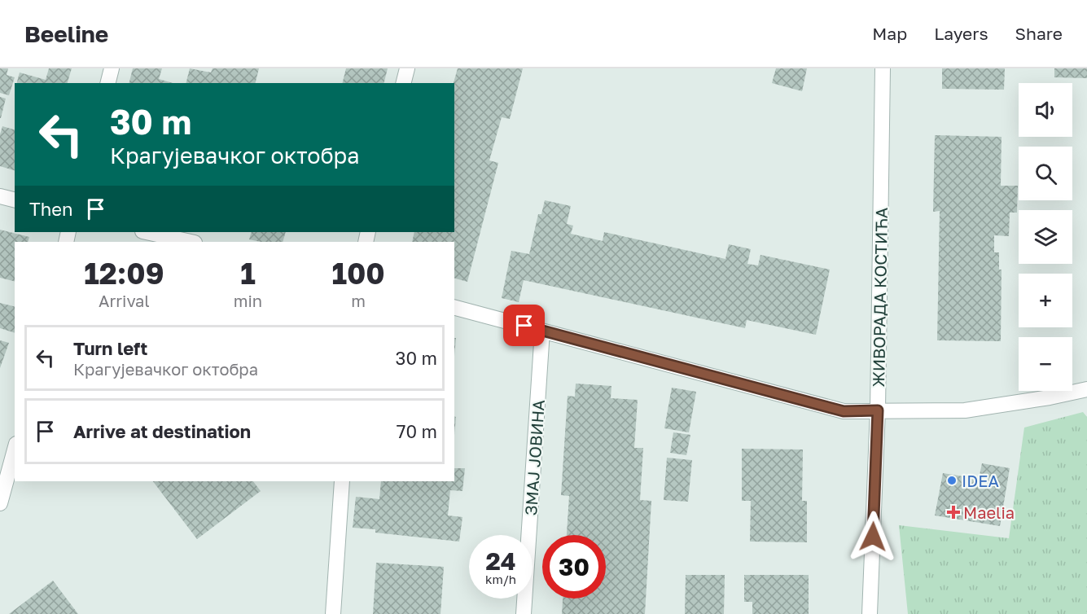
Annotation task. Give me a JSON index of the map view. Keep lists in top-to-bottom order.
{
  "streets": {
    "street": ["ЖИВОРАДА КОСТИЋА", "ЗМАЈ ЈОВИНА"]
  },
  "places": {
    "other": ["IDEA"],
    "health": ["Maelia"]
  },
  "page": {
    "header": "Beeline",
    "nav": ["Map", "Layers", "Share"],
    "map_buttons": ["+", "−"],
    "turn": ["30 m", "Крагујевачког октобра"],
    "then": "Then",
    "eta": [
      "12:09",
      "Arrival",
      "1",
      "min",
      "100",
      "m"
    ],
    "list": [
      {
        "name": "Turn left",
        "note": "Крагујевачког октобра",
        "value": "30 m"
      },
      {
        "name": "Arrive at destination",
        "value": "70 m"
      }
    ],
    "speed": "24 km/h",
    "limit": "30"
  }
}
